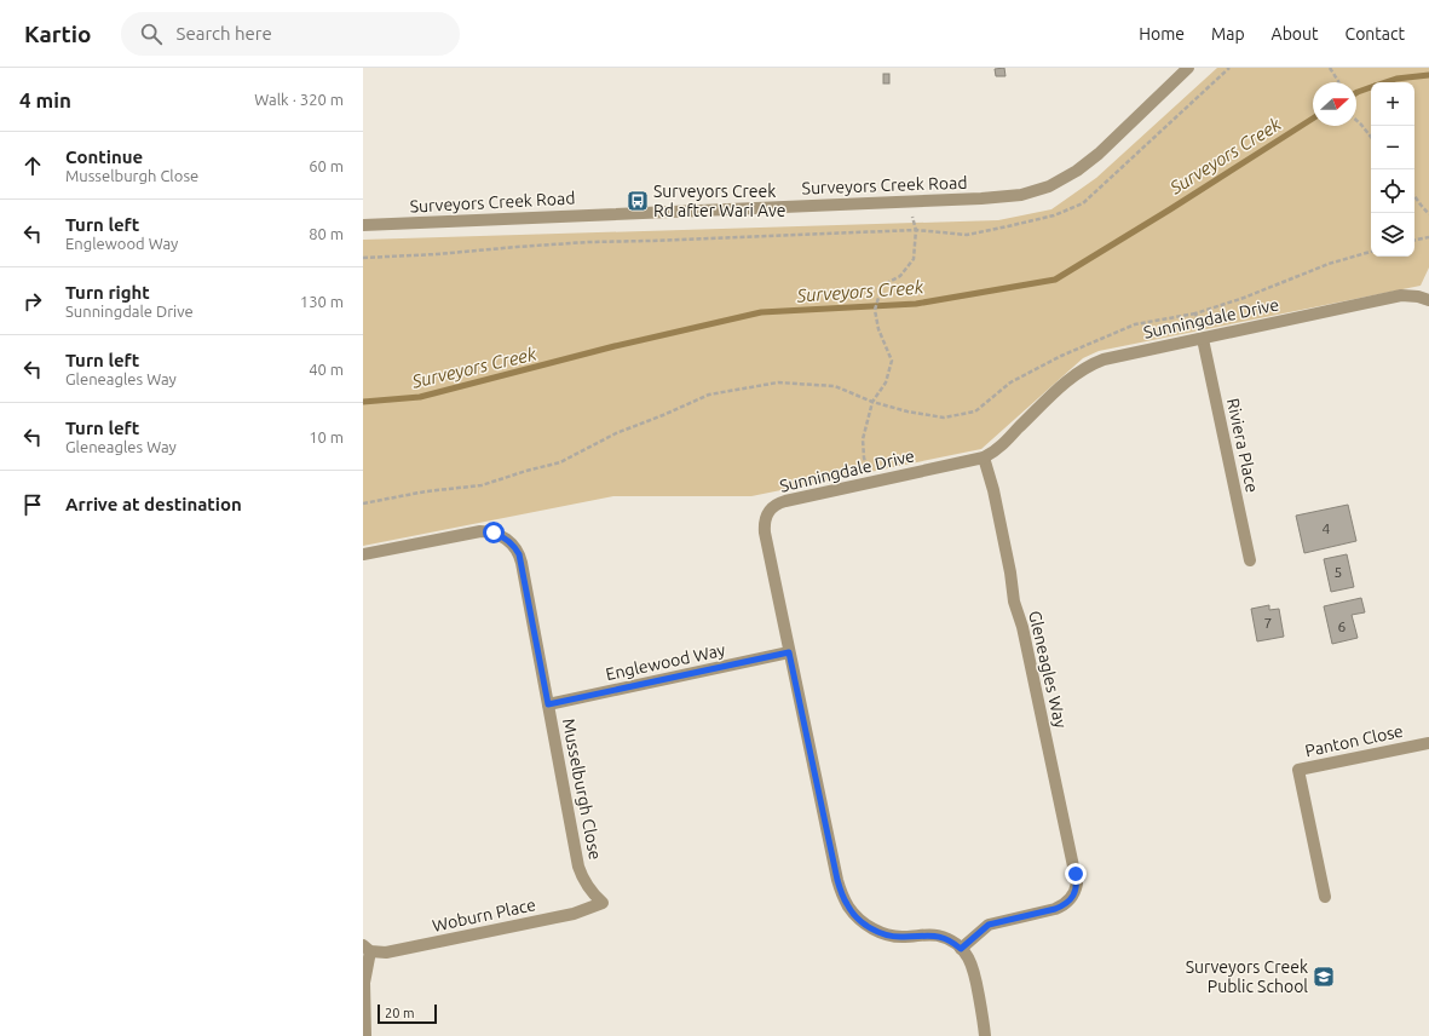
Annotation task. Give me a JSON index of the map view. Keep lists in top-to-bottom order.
{
  "streets": {
    "street": [
      "Surveyors Creek Road",
      "Sunningdale Drive",
      "Riviera Place",
      "Englewood Way",
      "Gleneagles Way",
      "Panton Close",
      "Musselburgh Close",
      "Woburn Place"
    ]
  },
  "crossings": [
    ["Sunningdale Drive", "Riviera Place"],
    ["Sunningdale Drive", "Englewood Way"],
    ["Sunningdale Drive", "Gleneagles Way"],
    ["Englewood Way", "Musselburgh Close"],
    ["Musselburgh Close", "Woburn Place"]
  ],
  "water": ["Surveyors Creek"],
  "places": {
    "bus stop": ["Surveyors Creek Rd after Wari Ave"],
    "school or university": ["Surveyors Creek Public School"]
  },
  "house_numbers": [
    "4",
    "5",
    "7",
    "6"
  ],
  "scale_bar": "20 m",
  "north": "right",
  "page": {
    "header": "Kartio",
    "search": "Search here",
    "nav": [
      "Home",
      "Map",
      "About",
      "Contact"
    ],
    "heading": ["4 min", "Walk · 320 m"],
    "map_buttons": ["+", "−"],
    "list": [
      ["Continue", "Musselburgh Close", "60 m"],
      ["Turn left", "Englewood Way", "80 m"],
      ["Turn right", "Sunningdale Drive", "130 m"],
      ["Turn left", "Gleneagles Way", "40 m"],
      ["Turn left", "Gleneagles Way", "10 m"],
      "Arrive at destination"
    ],
    "scale": "20 m"
  }
}
